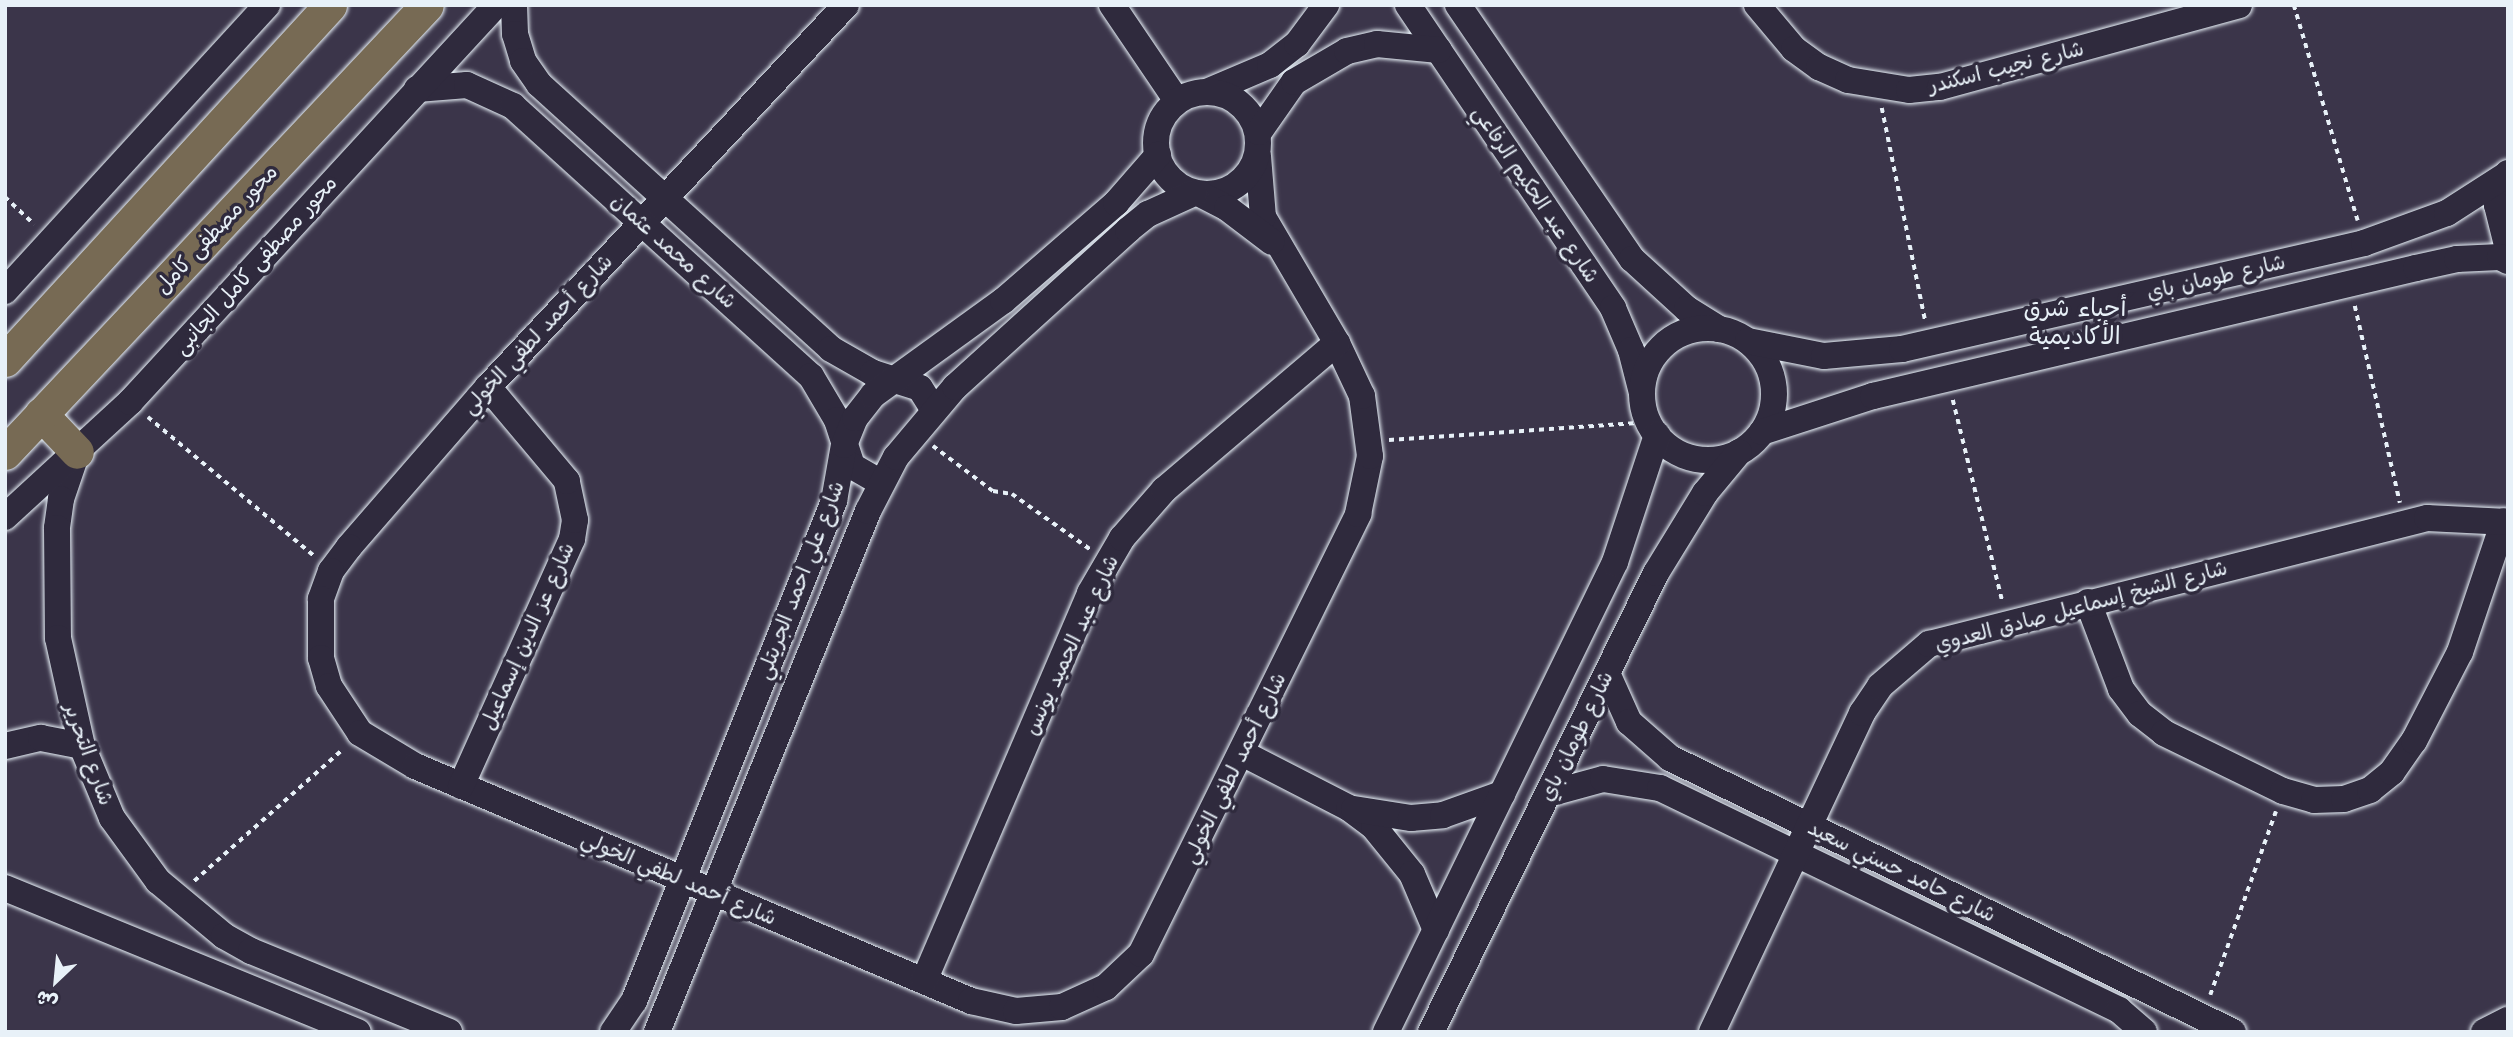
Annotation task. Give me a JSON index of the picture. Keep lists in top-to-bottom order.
{
  "streets": {
    "main road": ["محور مصطفى كامل"],
    "street": [
      "شارع نجيب اسكندر",
      "شارع عبد الحكيم الرفاعي",
      "شارع محمد عثمان",
      "محور مصطفى كامل الجانبى",
      "شارع طومان باي",
      "شارع أحمد لطفي الخولي",
      "شارع علي احمد الجريتلي",
      "شارع الشيخ إسماعيل صادق العدوي",
      "شارع عز الدين إسماعيل",
      "شارع عبد الحميد يونس",
      "شارع التحرير",
      "شارع حامد حسني سعيد"
    ]
  },
  "crossings": [
    ["شارع عبد الحكيم الرفاعي", "شارع طومان باي"],
    ["شارع محمد عثمان", "محور مصطفى كامل الجانبى"],
    ["شارع محمد عثمان", "شارع أحمد لطفي الخولي"],
    ["شارع محمد عثمان", "شارع علي احمد الجريتلي"],
    ["محور مصطفى كامل الجانبى", "شارع التحرير"],
    ["شارع طومان باي", "شارع حامد حسني سعيد"],
    ["شارع أحمد لطفي الخولي", "شارع علي احمد الجريتلي"],
    ["شارع أحمد لطفي الخولي", "شارع عز الدين إسماعيل"],
    ["شارع أحمد لطفي الخولي", "شارع عبد الحميد يونس"],
    ["شارع الشيخ إسماعيل صادق العدوي", "شارع حامد حسني سعيد"]
  ],
  "districts": ["أحياء شرق الأكاديمية"],
  "north": "bottom left"
}
